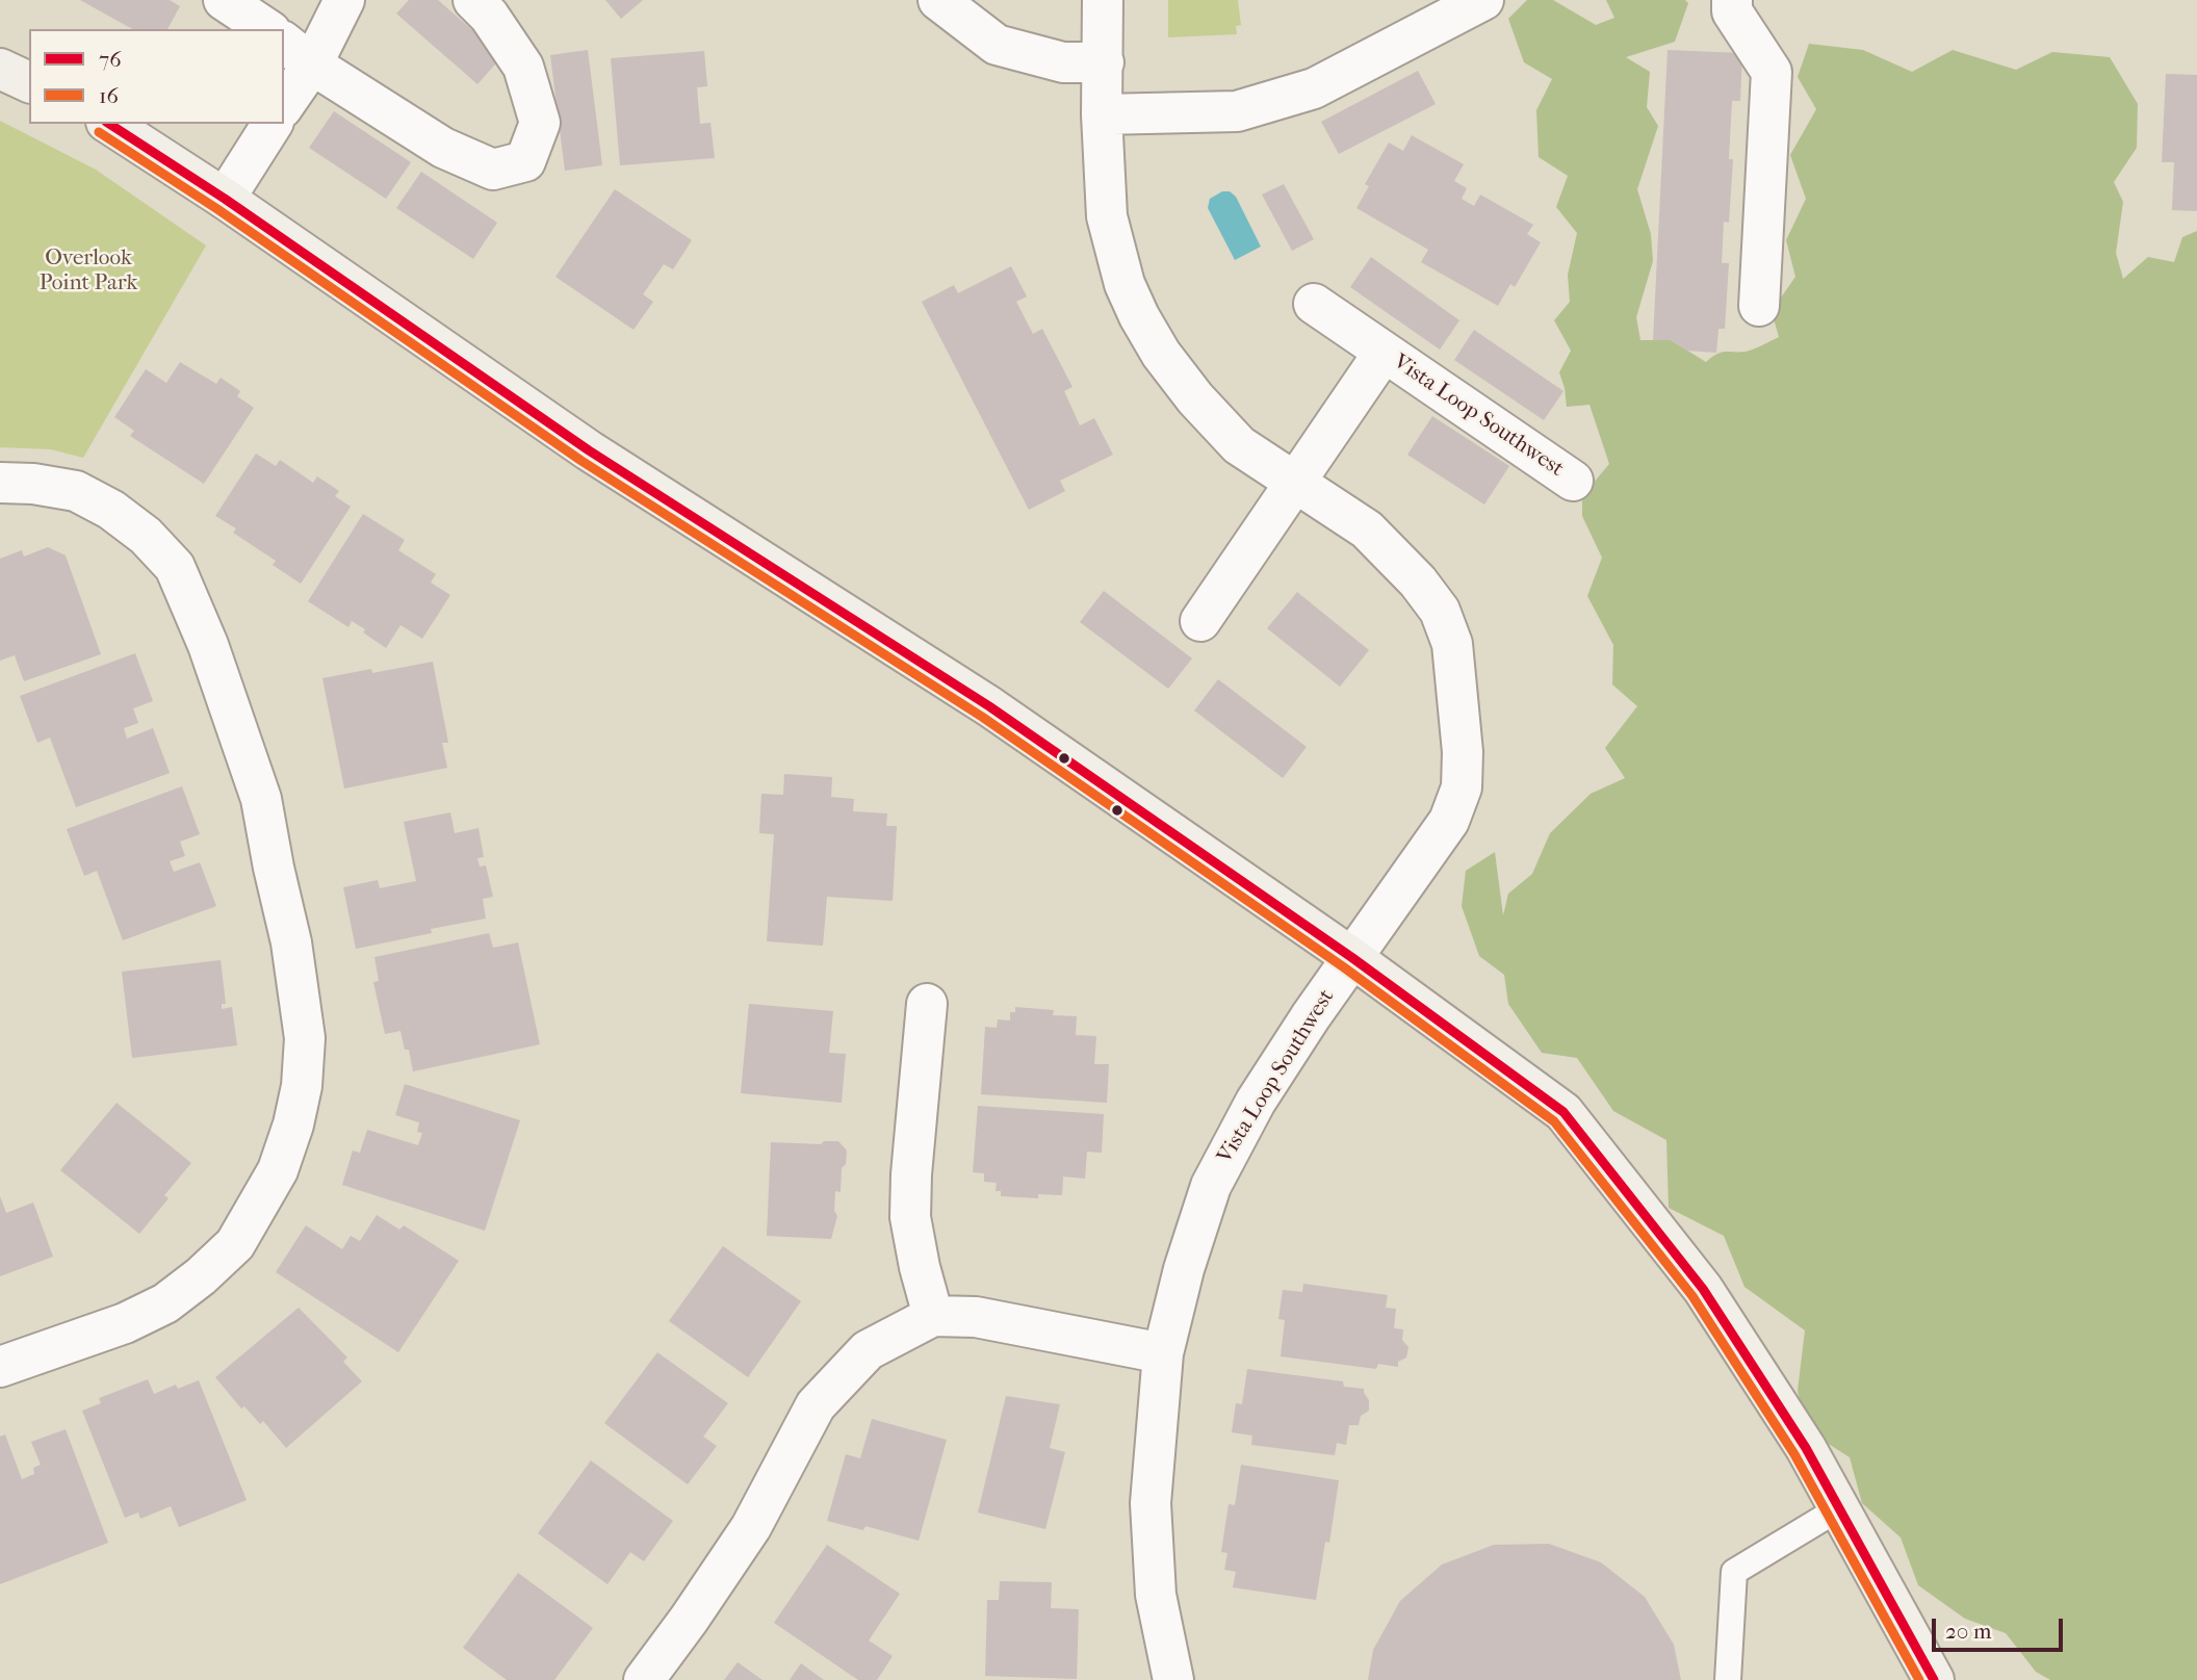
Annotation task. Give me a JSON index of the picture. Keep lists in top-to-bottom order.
{
  "streets": {
    "street": ["Vista Loop Southwest"]
  },
  "parks": ["Overlook Point Park"],
  "lines": ["transit line 76", "transit line 16"],
  "legend": ["76", "16"],
  "scale_bar": "20 m"
}
